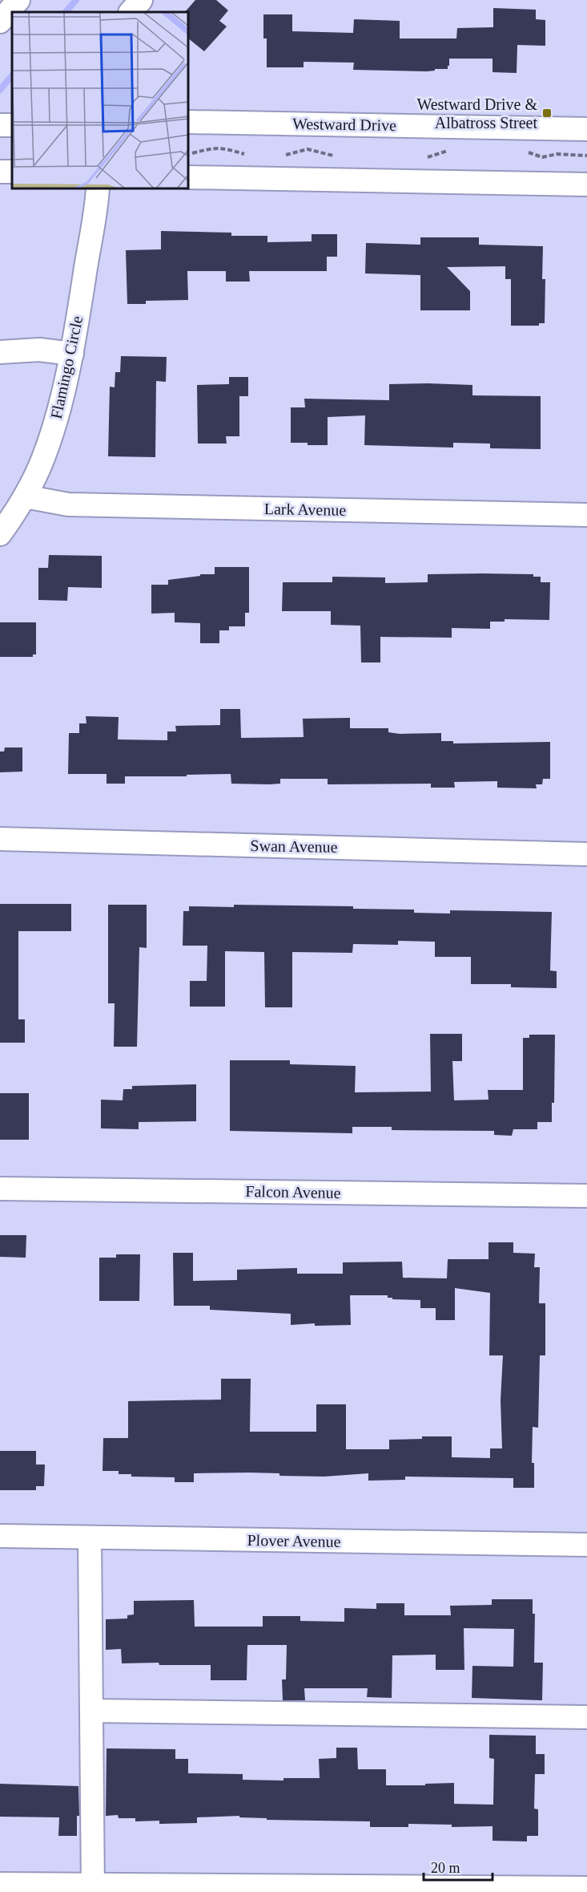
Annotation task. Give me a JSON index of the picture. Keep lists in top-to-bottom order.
{
  "streets": {
    "street": [
      "Westward Drive",
      "Flamingo Circle",
      "Lark Avenue",
      "Swan Avenue",
      "Falcon Avenue",
      "Plover Avenue"
    ]
  },
  "crossings": [
    ["Flamingo Circle", "Lark Avenue"]
  ],
  "places": {
    "transit": ["Westward Drive & Albatross Street"]
  },
  "scale_bar": "20 m"
}
